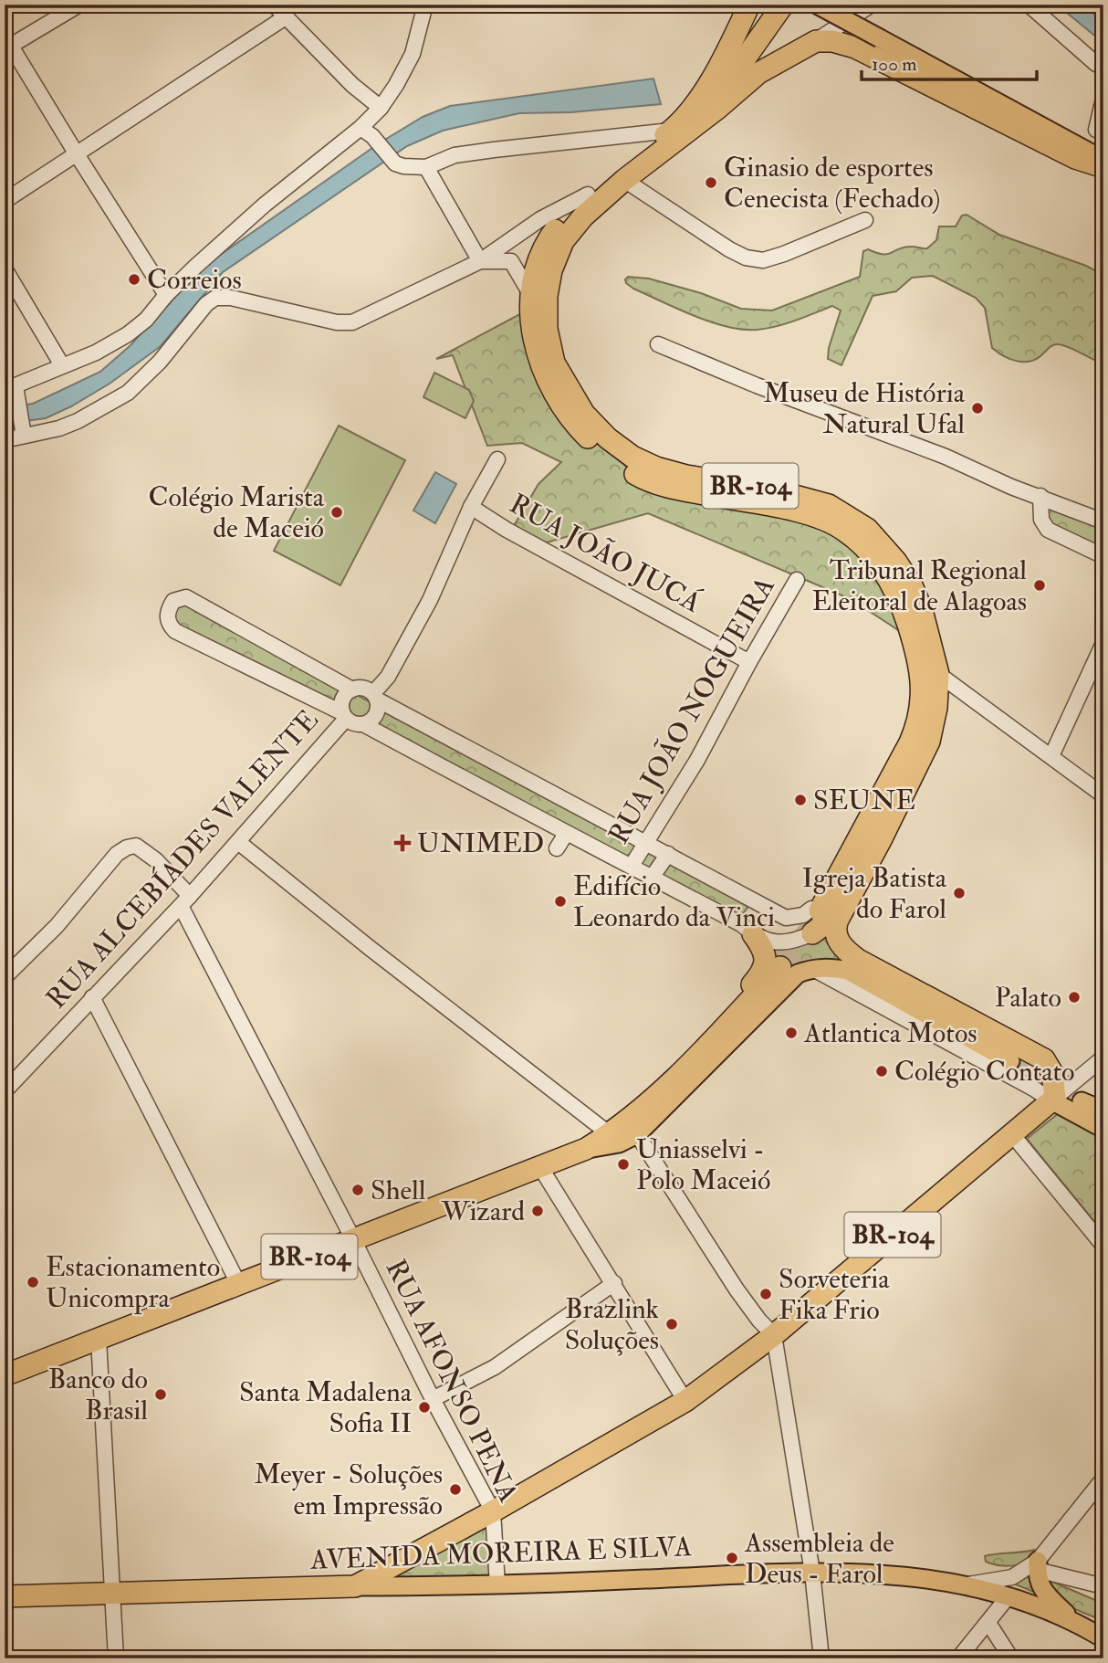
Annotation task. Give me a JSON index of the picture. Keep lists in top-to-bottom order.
{
  "streets": {
    "highway": ["BR-104", "AVENIDA MOREIRA E SILVA"],
    "street": [
      "RUA JOÃO JUCÁ",
      "RUA JOÃO NOGUEIRA",
      "RUA ALCEBÍADES VALENTE",
      "RUA AFONSO PENA"
    ]
  },
  "crossings": [
    ["BR-104", "RUA AFONSO PENA"],
    ["BR-104", "AVENIDA MOREIRA E SILVA"],
    ["RUA JOÃO JUCÁ", "RUA JOÃO NOGUEIRA"],
    ["RUA ALCEBÍADES VALENTE", "RUA AFONSO PENA"],
    ["RUA AFONSO PENA", "AVENIDA MOREIRA E SILVA"]
  ],
  "places": {
    "other": [
      "Ginasio de esportes Cenecista (Fechado)",
      "Correios",
      "Museu de História Natural Ufal",
      "Colégio Marista de Maceió",
      "Tribunal Regional Eleitoral de Alagoas",
      "SEUNE",
      "Igreja Batista do Farol",
      "Edifício Leonardo da Vinci",
      "Palato",
      "Atlantica Motos",
      "Colégio Contato",
      "Uniasselvi - Polo Maceió",
      "Shell",
      "Wizard",
      "Estacionamento Unicompra",
      "Sorveteria Fika Frio",
      "Brazlink Soluções",
      "Banco do Brasil",
      "Santa Madalena Sofia II",
      "Meyer - Soluções em Impressão",
      "Assembleia de Deus - Farol"
    ],
    "health": ["UNIMED"]
  },
  "scale_bar": "100 m"
}
